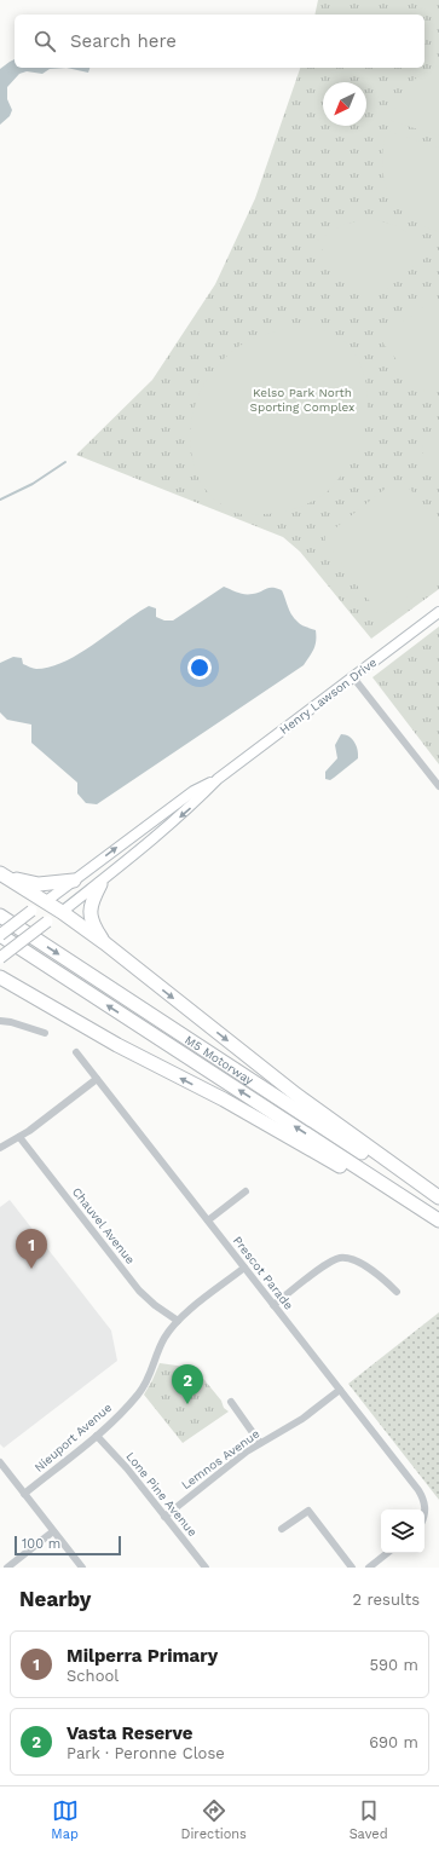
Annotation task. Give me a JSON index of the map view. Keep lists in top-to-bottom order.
{
  "streets": {
    "highway": ["M5 Motorway"],
    "main road": ["Henry Lawson Drive"],
    "street": [
      "Chauvel Avenue",
      "Prescot Parade",
      "Nieuport Avenue",
      "Lemnos Avenue",
      "Lone Pine Avenue"
    ]
  },
  "crossings": [
    ["Chauvel Avenue", "Nieuport Avenue"],
    ["Prescot Parade", "Nieuport Avenue"],
    ["Prescot Parade", "Lemnos Avenue"],
    ["Nieuport Avenue", "Lone Pine Avenue"],
    ["Lemnos Avenue", "Lone Pine Avenue"]
  ],
  "parks": ["Kelso Park North Sporting Complex"],
  "scale_bar": "100 m",
  "north": "bottom left",
  "page": {
    "search": "Search here",
    "pins": ["1", "2"],
    "scale": "100 m",
    "heading": ["Nearby", "2 results"],
    "list": [
      {
        "mark": "1",
        "name": "Milperra Primary",
        "note": "School",
        "value": "590 m"
      },
      {
        "mark": "2",
        "name": "Vasta Reserve",
        "note": "Park · Peronne Close",
        "value": "690 m"
      }
    ],
    "nav": ["Map", "Directions", "Saved"]
  }
}
